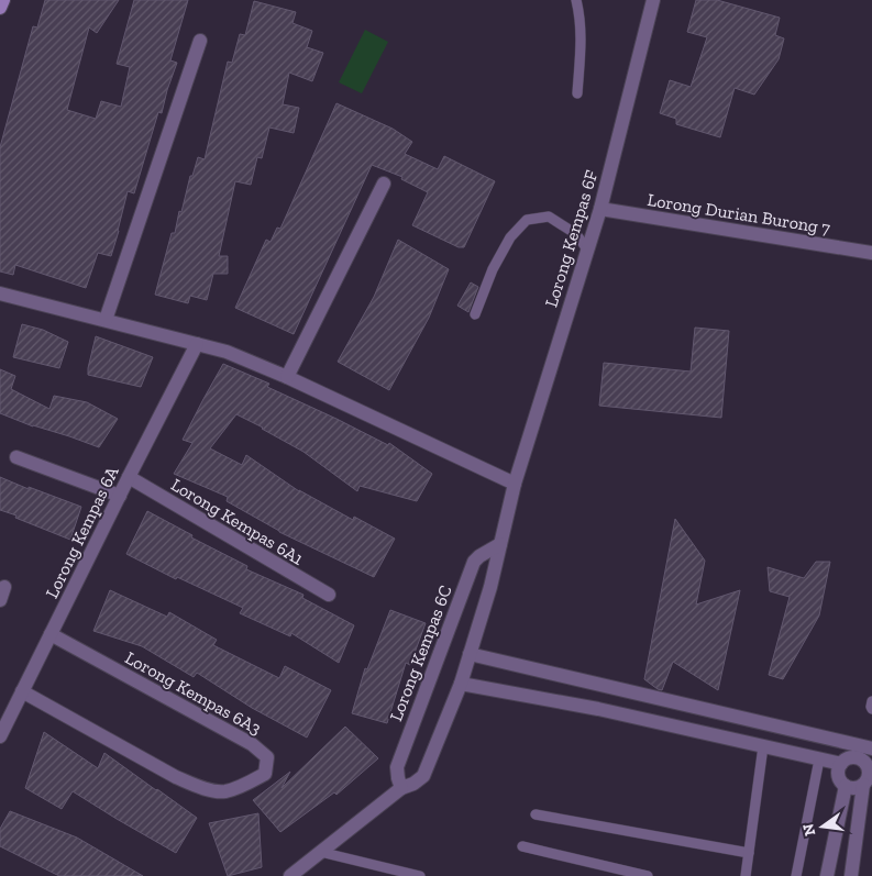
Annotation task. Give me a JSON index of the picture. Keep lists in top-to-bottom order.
{
  "streets": {
    "street": [
      "Lorong Durian Burong 7",
      "Lorong Kempas 6F",
      "Lorong Kempas 6A1",
      "Lorong Kempas 6A",
      "Lorong Kempas 6C",
      "Lorong Kempas 6A3"
    ]
  },
  "crossings": [
    ["Lorong Durian Burong 7", "Lorong Kempas 6F"],
    ["Lorong Kempas 6A1", "Lorong Kempas 6A"],
    ["Lorong Kempas 6A", "Lorong Kempas 6A3"]
  ],
  "north": "left"
}
